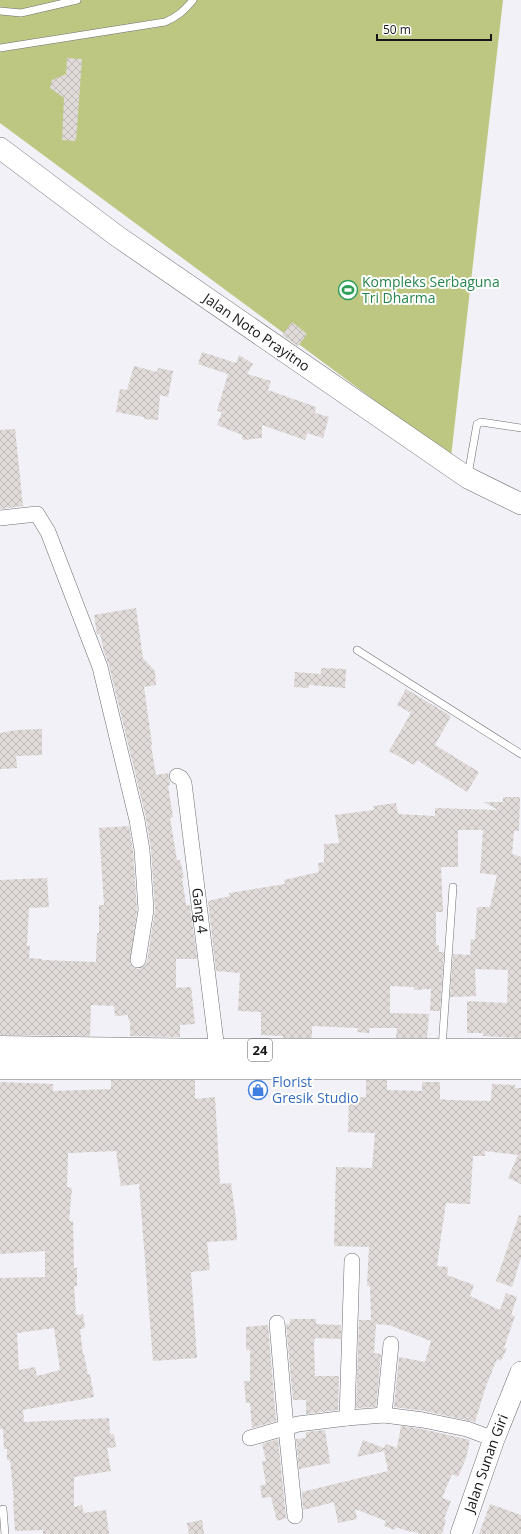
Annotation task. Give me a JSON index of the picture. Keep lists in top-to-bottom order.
{
  "streets": {
    "highway": ["24"],
    "street": ["Jalan Noto Prayitno", "Gang 4", "Jalan Sunan Giri"]
  },
  "crossings": [
    ["Gang 4", "24"]
  ],
  "places": {
    "sports": ["Kompleks Serbaguna Tri Dharma"],
    "shop": ["Florist Gresik Studio"]
  },
  "scale_bar": "50 m"
}
